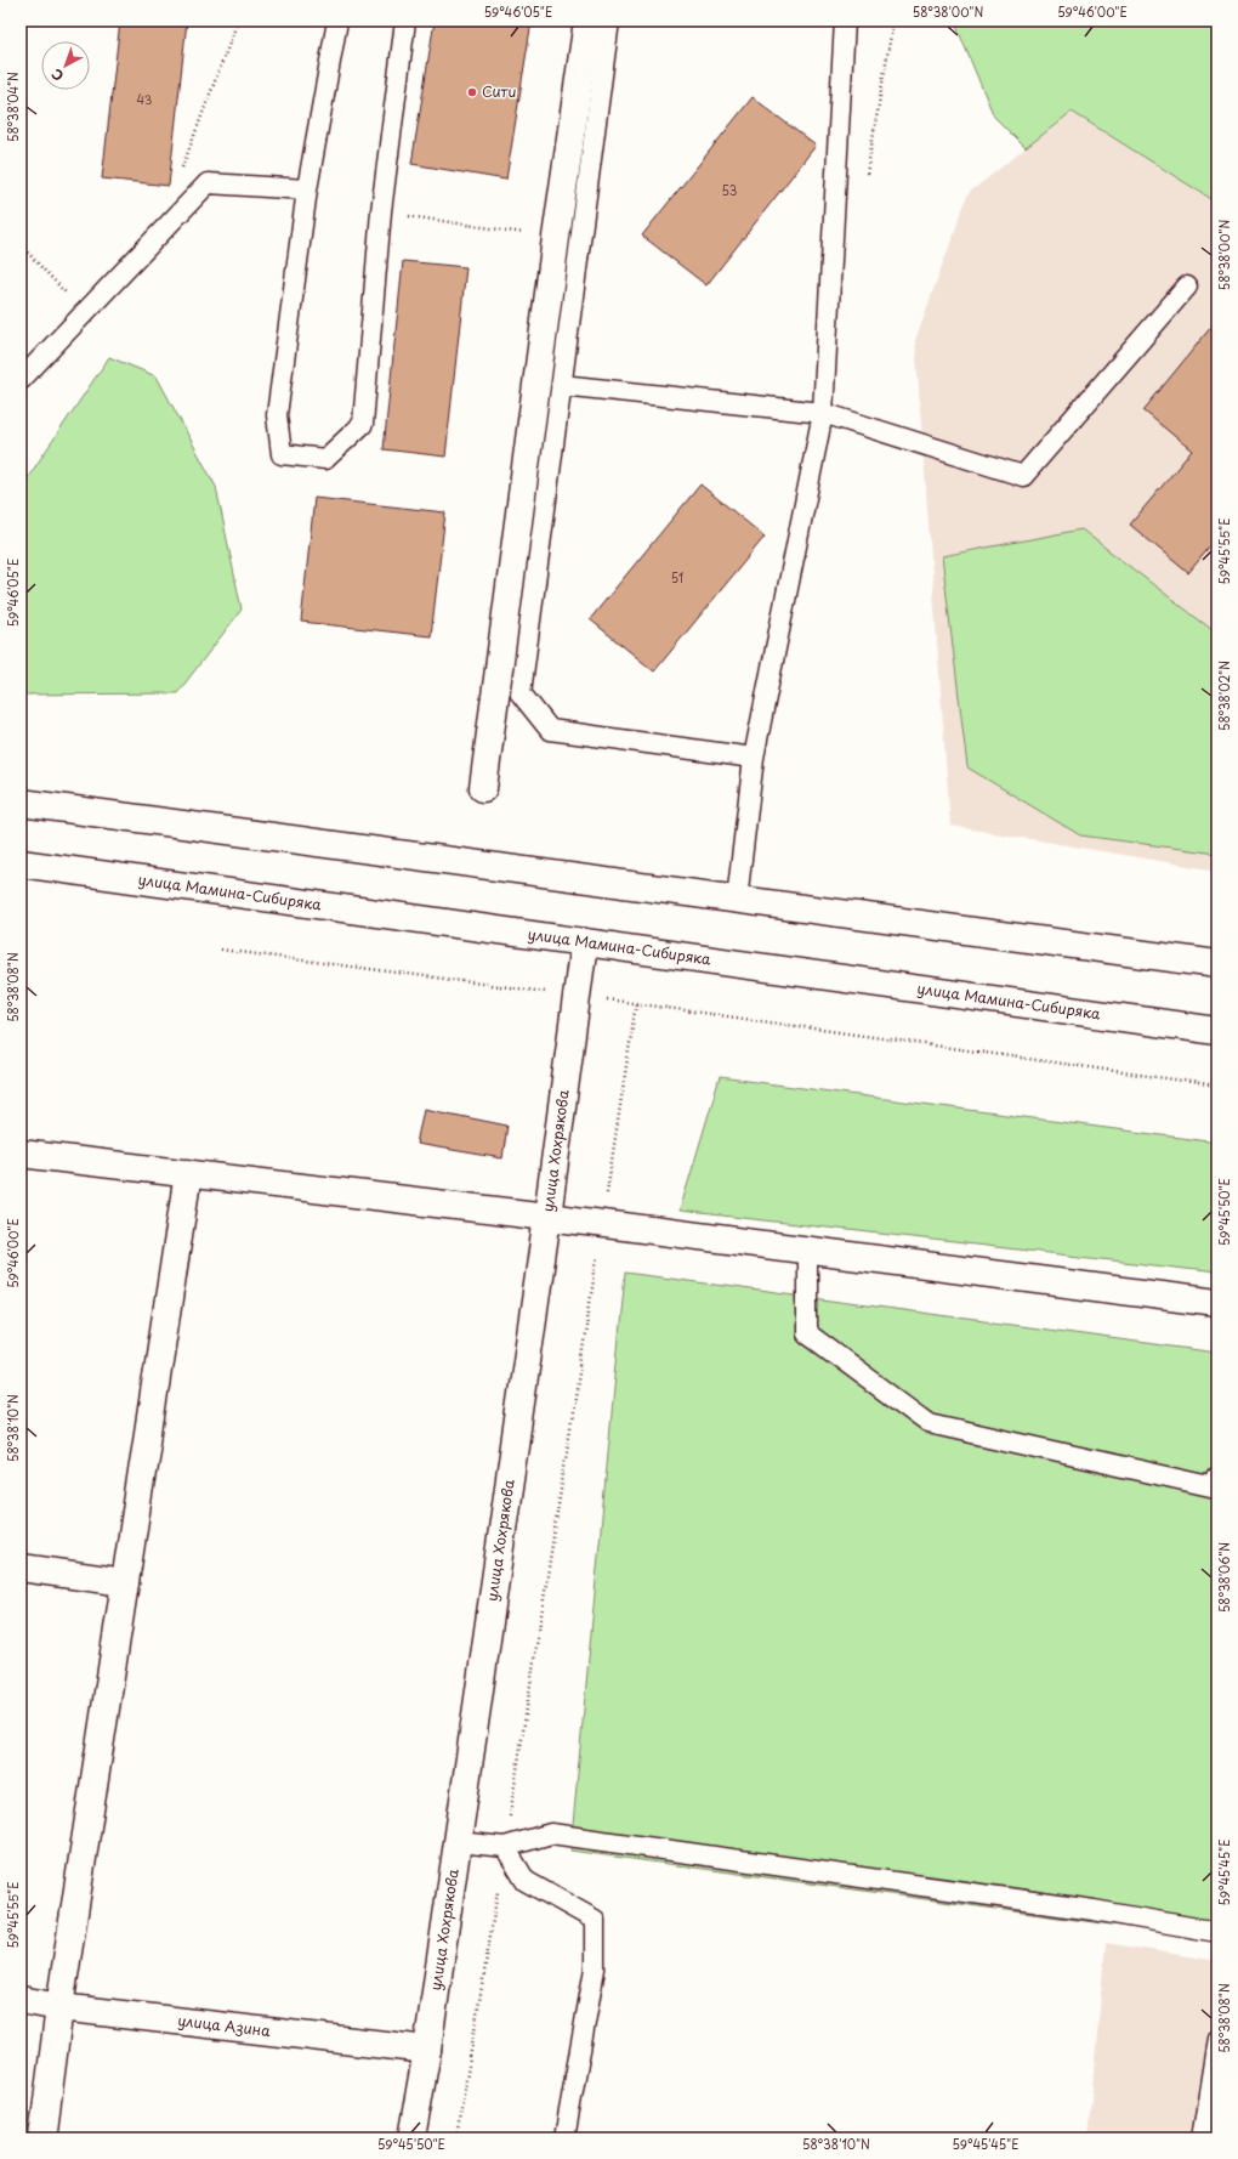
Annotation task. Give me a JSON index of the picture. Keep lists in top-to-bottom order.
{
  "streets": {
    "street": ["улица Мамина-Сибиряка", "улица Хохрякова", "улица Азина"]
  },
  "crossings": [
    ["улица Мамина-Сибиряка", "улица Хохрякова"],
    ["улица Хохрякова", "улица Азина"]
  ],
  "places": ["Сити"],
  "house_numbers": ["43", "53", "51"],
  "north": "bottom left",
  "coordinates": [
    "59°46'05\"E",
    "58°38'00\"N",
    "59°46'00\"E",
    "58°38'04\"N",
    "59°45'55\"E",
    "58°38'02\"N",
    "58°38'08\"N",
    "59°45'50\"E",
    "58°38'10\"N",
    "58°38'06\"N",
    "59°45'45\"E"
  ]
}
